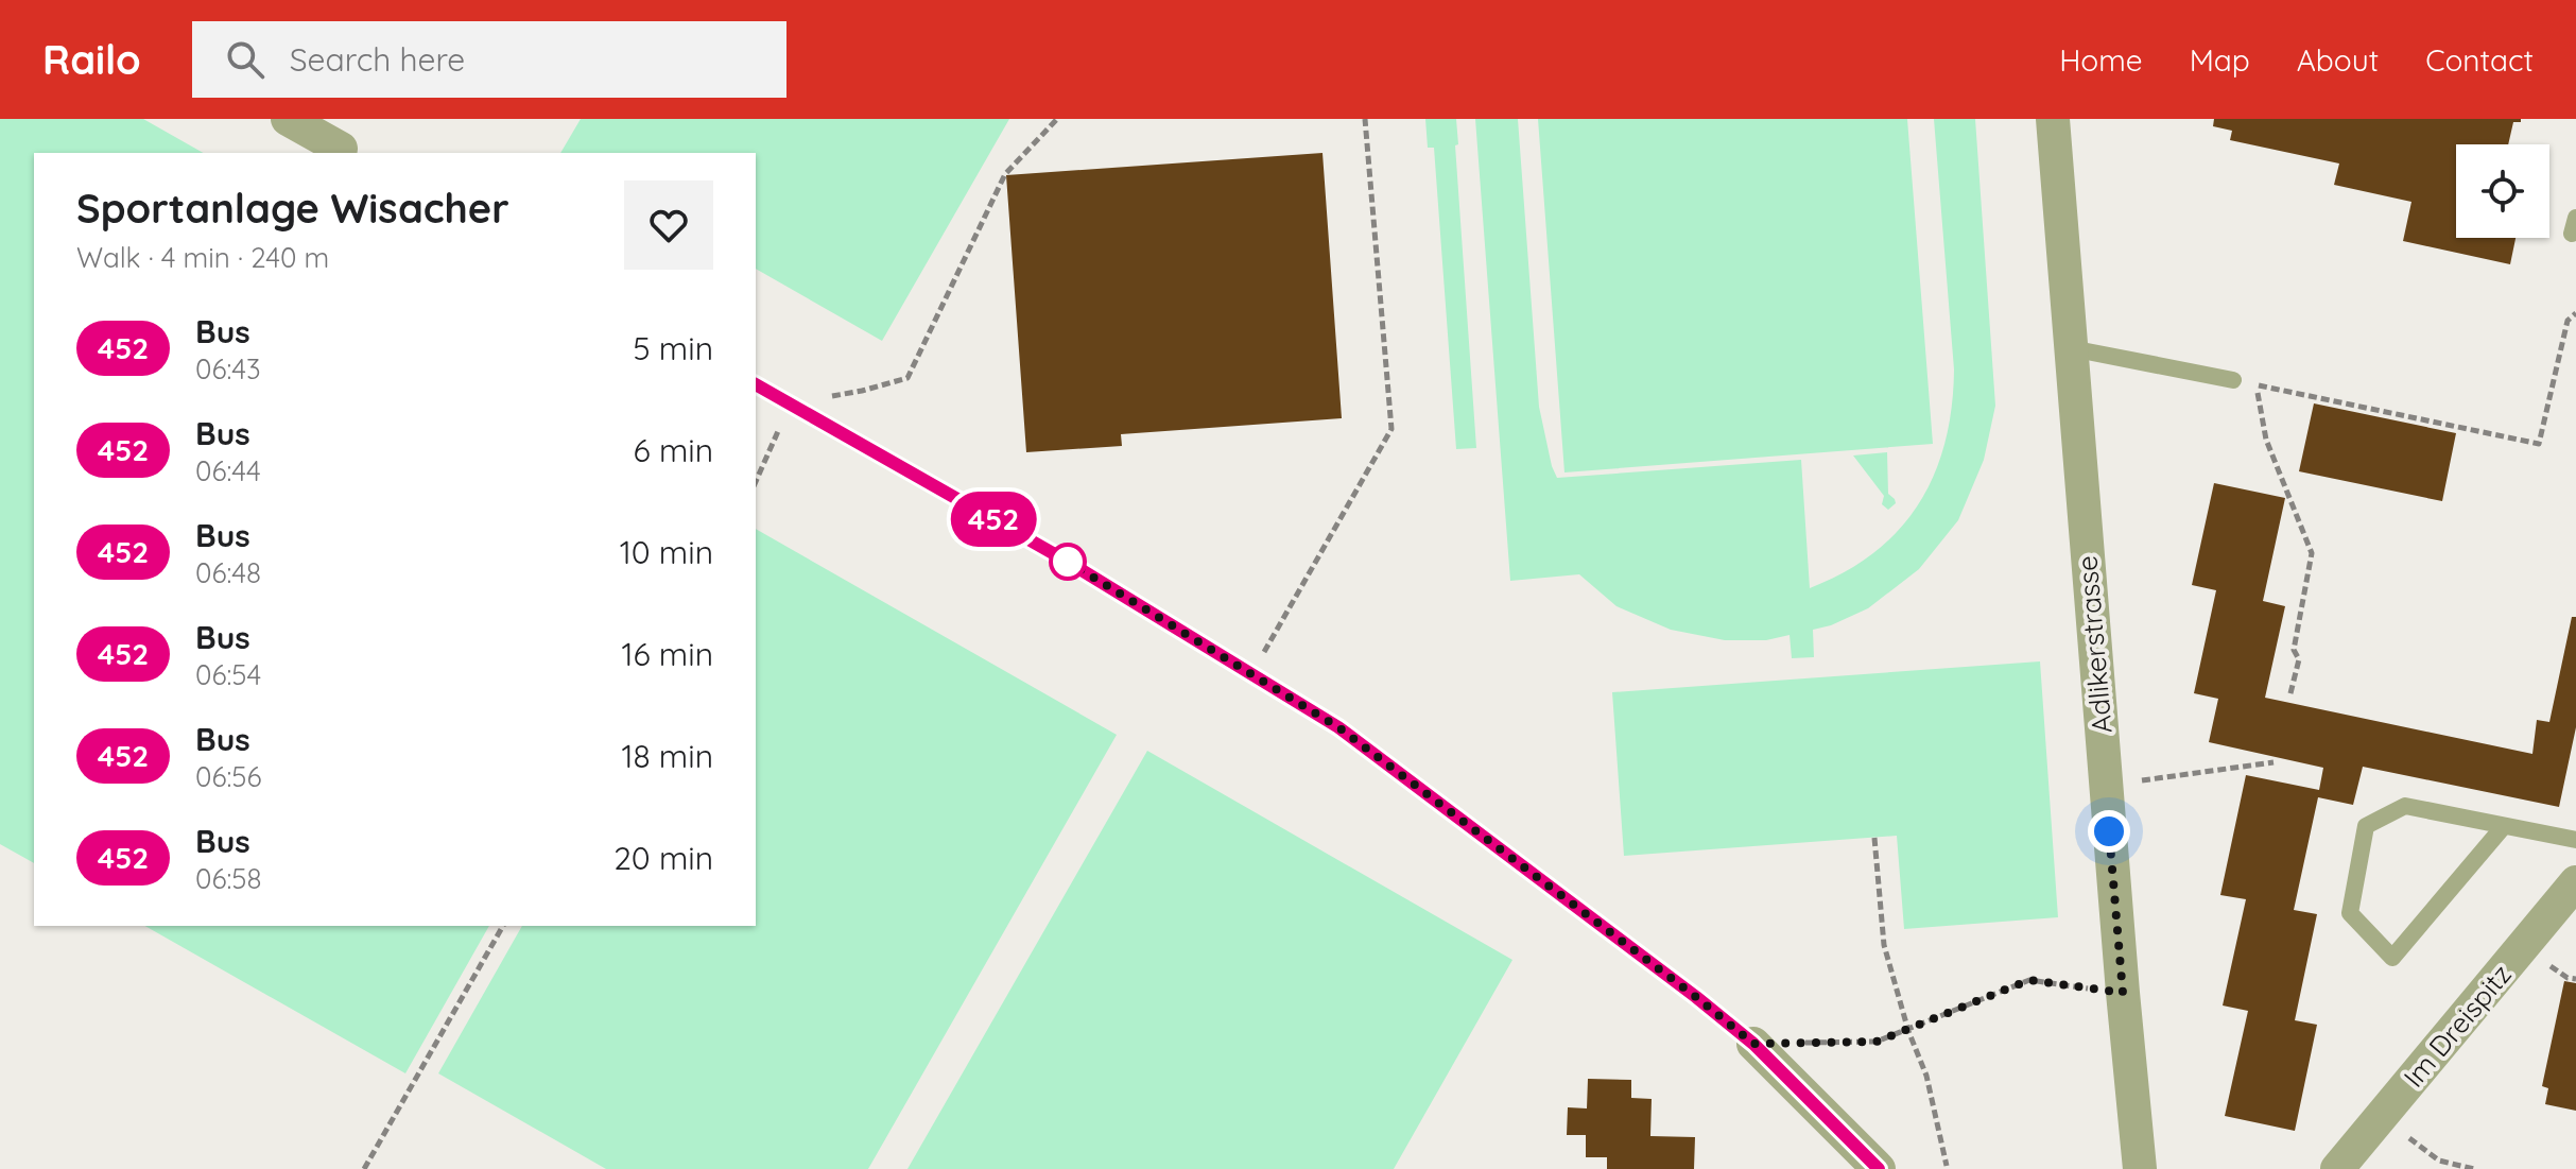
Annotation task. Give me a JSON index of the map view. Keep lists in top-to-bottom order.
{
  "streets": {
    "street": ["Adlikerstrasse", "Im Dreispitz"]
  },
  "lines": ["bus line 452"],
  "page": {
    "header": "Railo",
    "search": "Search here",
    "nav": [
      "Home",
      "Map",
      "About",
      "Contact"
    ],
    "on_map": "452",
    "heading": ["Sportanlage Wisacher", "Walk · 4 min · 240 m"],
    "list": [
      {
        "mark": "452",
        "name": "Bus",
        "note": "06:43",
        "value": "5 min"
      },
      {
        "mark": "452",
        "name": "Bus",
        "note": "06:44",
        "value": "6 min"
      },
      {
        "mark": "452",
        "name": "Bus",
        "note": "06:48",
        "value": "10 min"
      },
      {
        "mark": "452",
        "name": "Bus",
        "note": "06:54",
        "value": "16 min"
      },
      {
        "mark": "452",
        "name": "Bus",
        "note": "06:56",
        "value": "18 min"
      },
      {
        "mark": "452",
        "name": "Bus",
        "note": "06:58",
        "value": "20 min"
      }
    ]
  }
}
